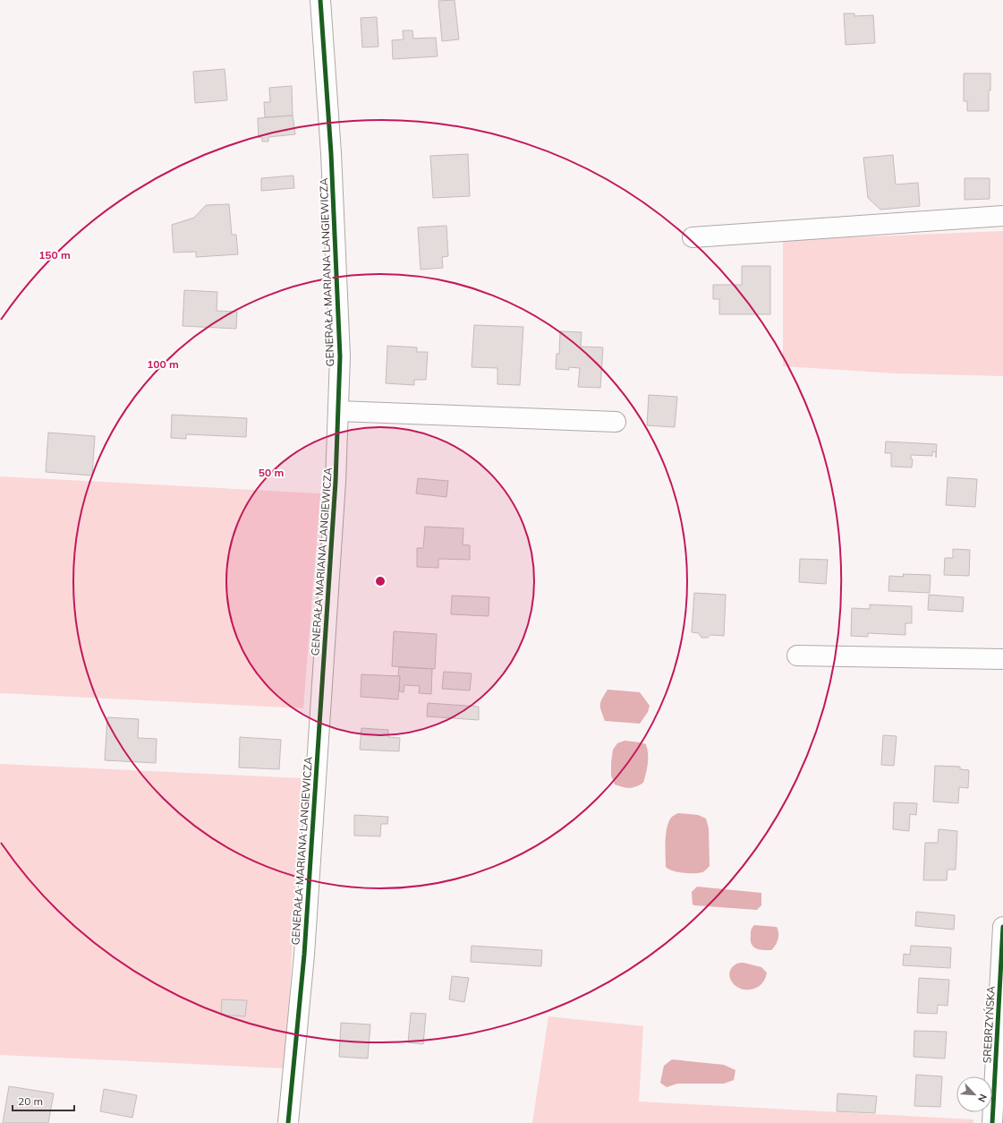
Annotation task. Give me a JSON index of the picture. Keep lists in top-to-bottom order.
{
  "streets": {
    "street": ["GENERAŁA MARIANA LANGIEWICZA", "SREBRZYŃSKA"]
  },
  "scale_bar": "20 m",
  "north": "bottom right",
  "rings": ["150 m", "100 m", "50 m"]
}
